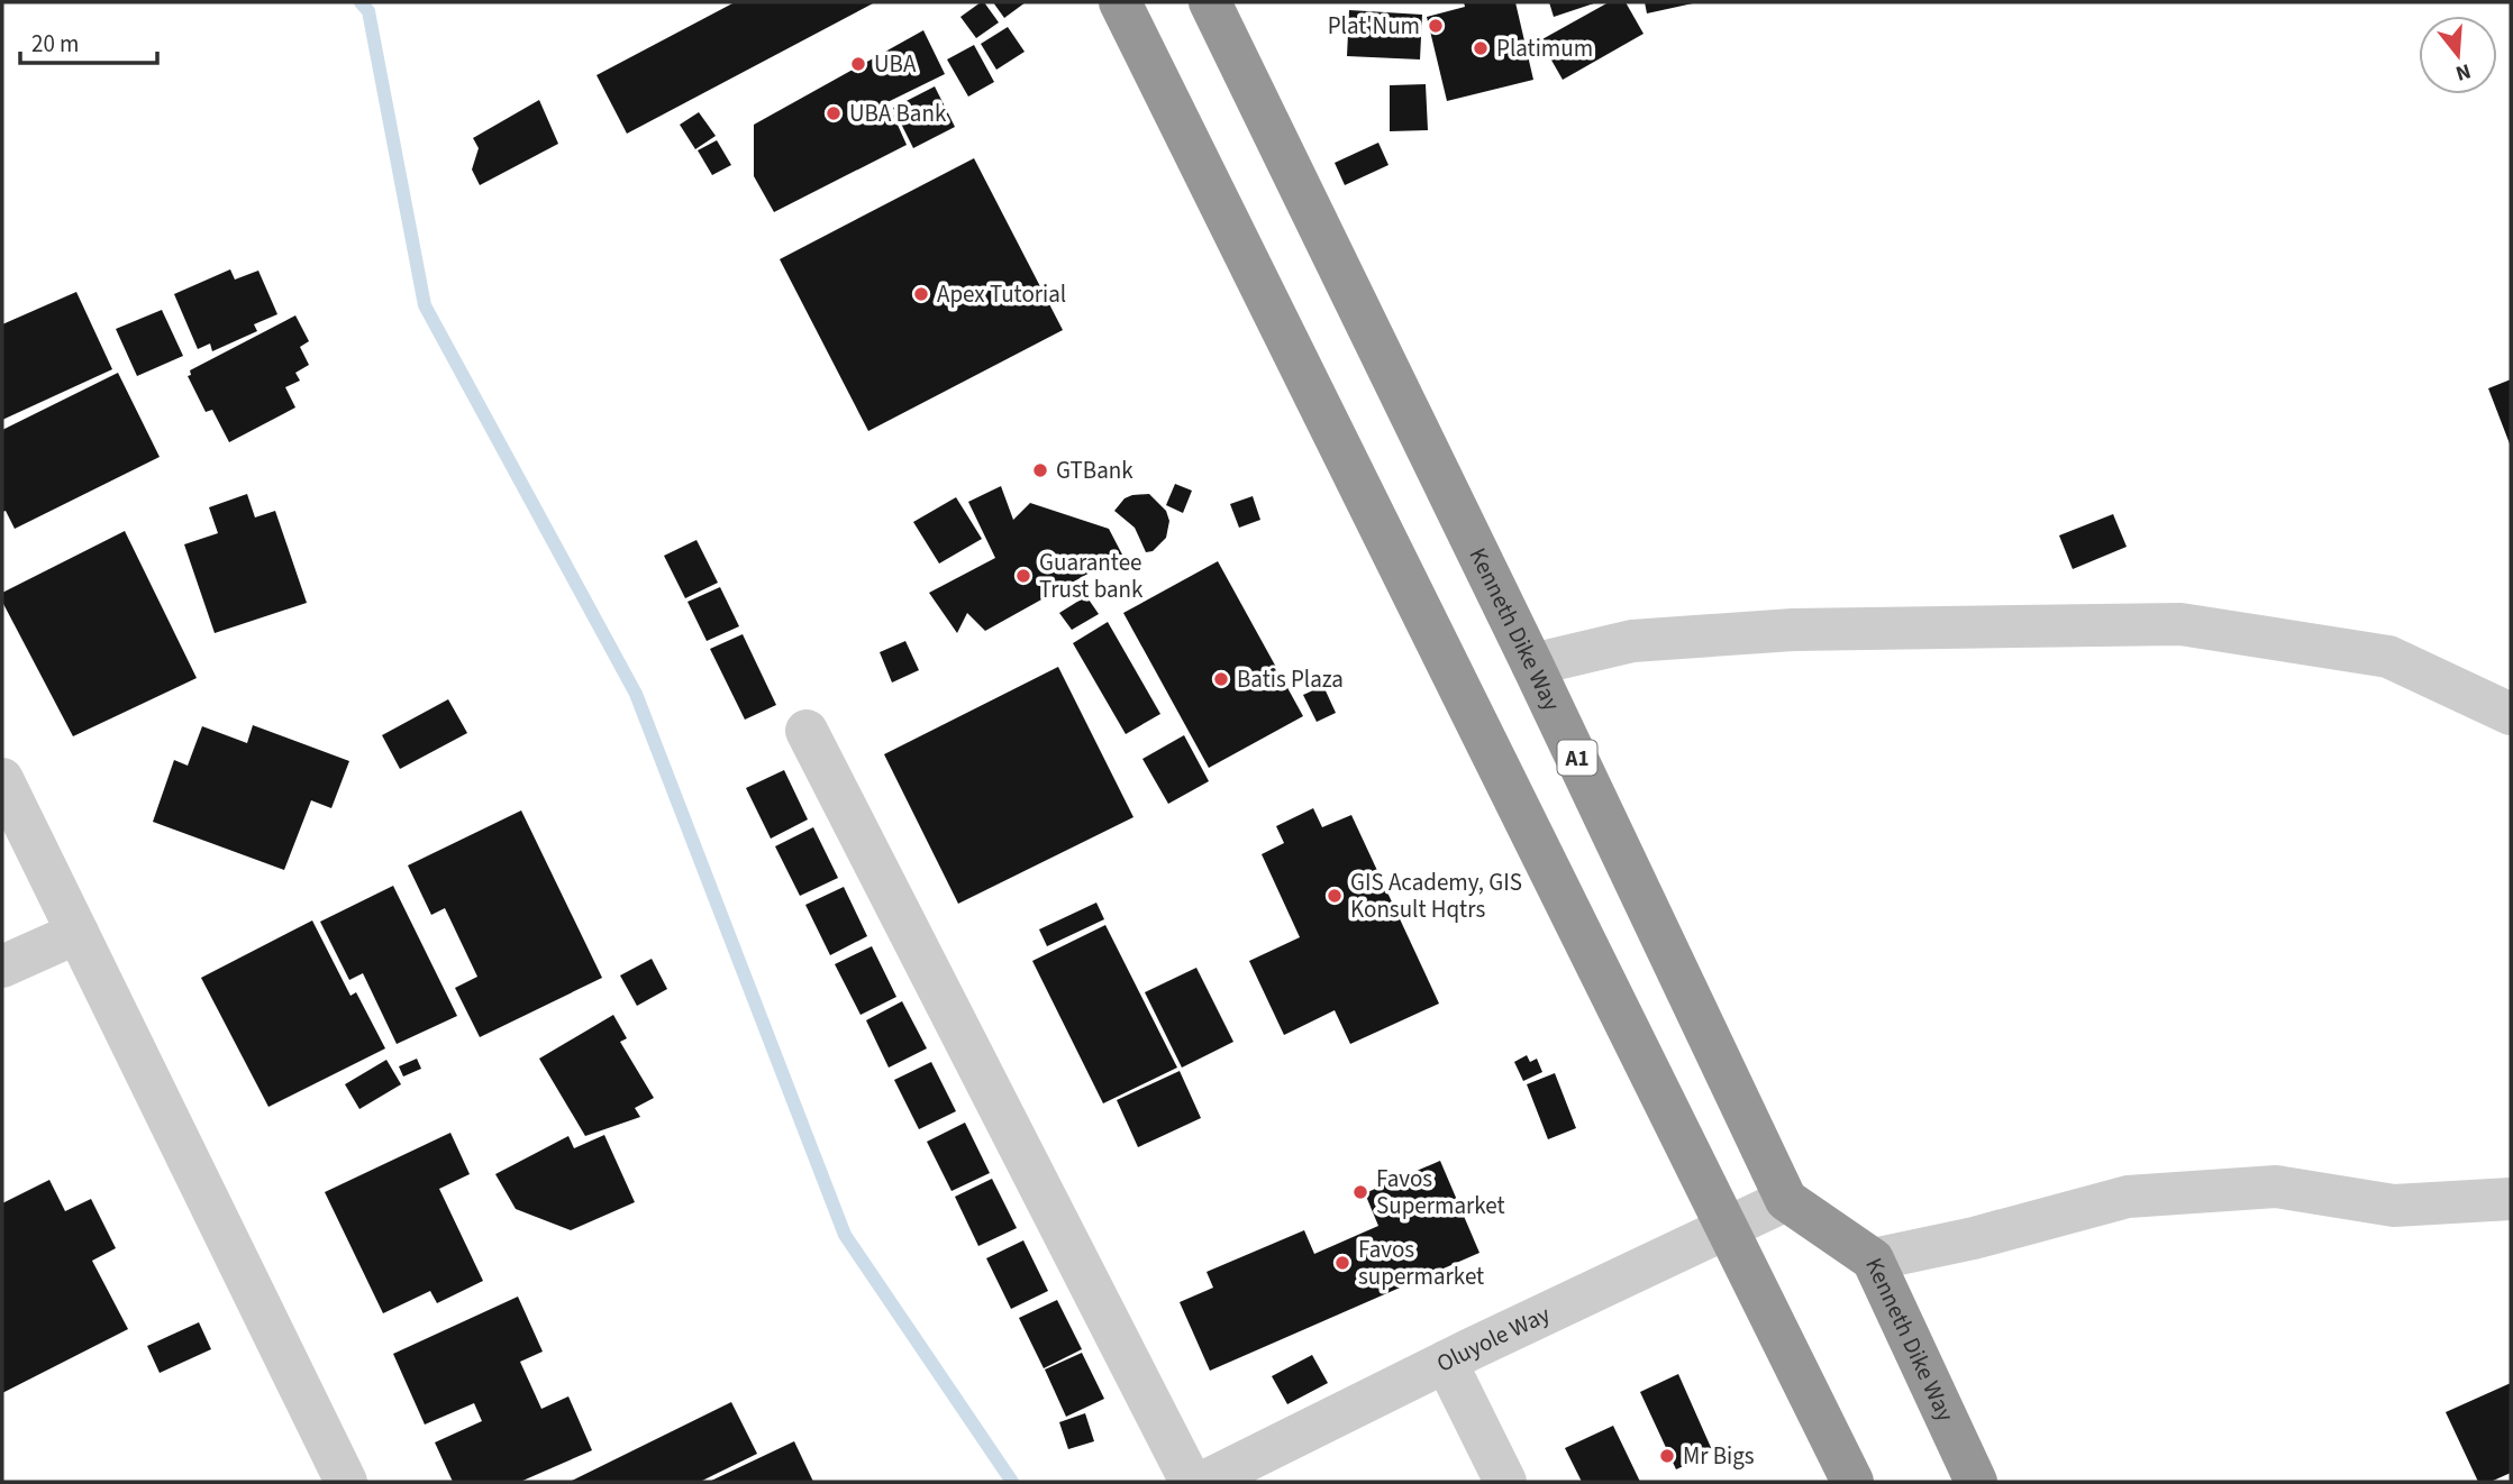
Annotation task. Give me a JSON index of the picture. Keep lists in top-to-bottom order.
{
  "streets": {
    "highway": ["Kenneth Dike Way", "A1"],
    "street": ["Oluyole Way"]
  },
  "crossings": [
    ["Kenneth Dike Way", "Oluyole Way"]
  ],
  "places": [
    "Plat'Num",
    "Platimum",
    "UBA",
    "UBA Bank",
    "Apex Tutorial",
    "GTBank",
    "Guarantee Trust bank",
    "Batis Plaza",
    "GIS Academy, GIS Konsult Hqtrs",
    "Favos Supermarket",
    "Favos supermarket",
    "Mr Bigs"
  ],
  "scale_bar": "20 m",
  "north": "bottom"
}
